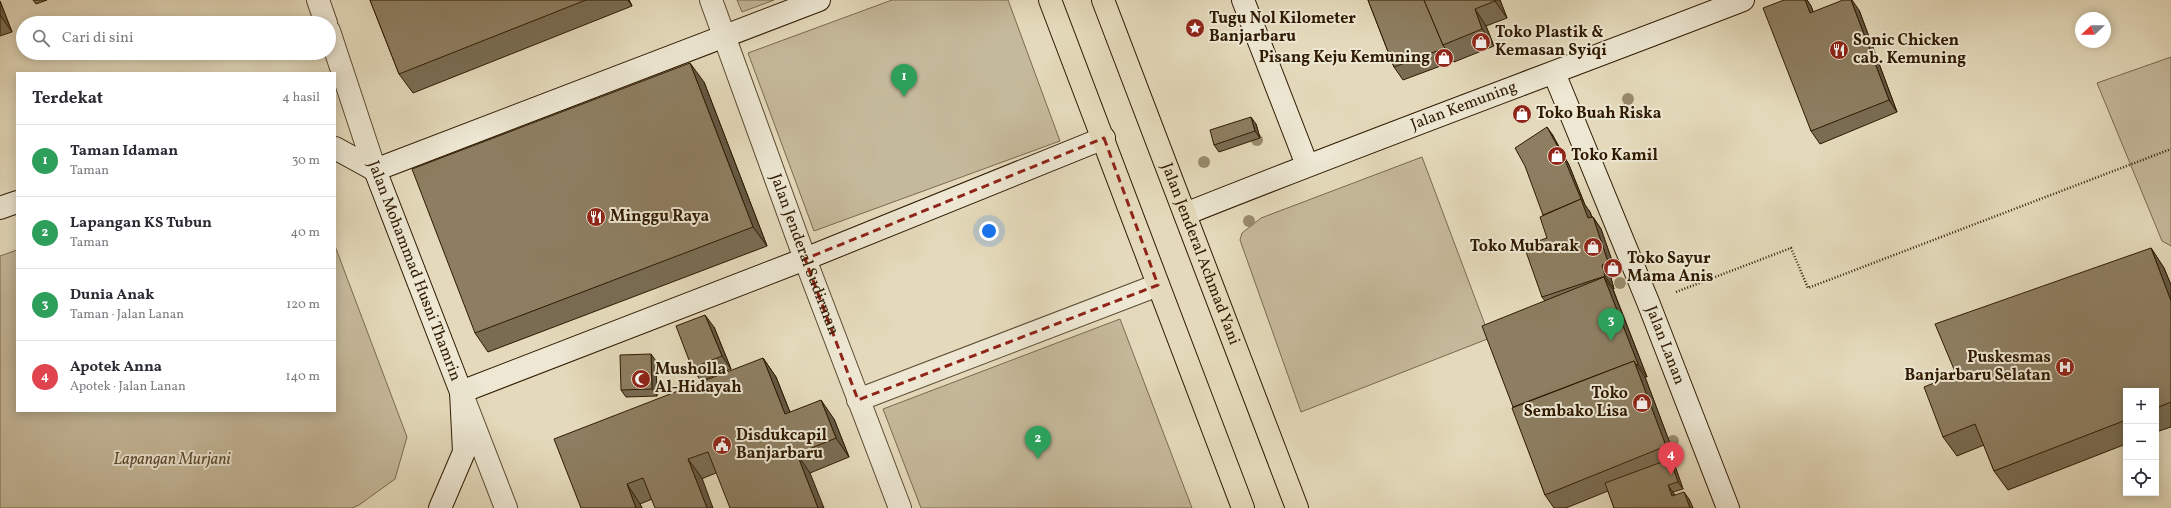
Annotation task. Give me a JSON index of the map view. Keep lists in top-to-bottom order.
{
  "streets": {
    "highway": ["Jalan Jenderal Achmad Yani"],
    "street": [
      "Jalan Kemuning",
      "Jalan Jenderal Sudirman",
      "Jalan Mohammad Husni Thamrin",
      "Jalan Lanan"
    ]
  },
  "crossings": [
    ["Jalan Kemuning", "Jalan Jenderal Achmad Yani"],
    ["Jalan Kemuning", "Jalan Lanan"]
  ],
  "parks": ["Lapangan Murjani"],
  "places": {
    "place": ["Tugu Nol Kilometer Banjarbaru"],
    "shop": [
      "Toko Plastik & Kemasan Syiqi",
      "Pisang Keju Kemuning",
      "Toko Buah Riska",
      "Toko Kamil",
      "Toko Mubarak",
      "Toko Sayur Mama Anis",
      "Toko Sembako Lisa"
    ],
    "restaurant": ["Sonic Chicken cab. Kemuning", "Minggu Raya"],
    "hospital": ["Puskesmas Banjarbaru Selatan"],
    "mosque": ["Musholla Al-Hidayah"],
    "public building": ["Disdukcapil Banjarbaru"]
  },
  "north": "left",
  "page": {
    "search": "Cari di sini",
    "pins": [
      "1",
      "3",
      "2",
      "4"
    ],
    "heading": ["Terdekat", "4 hasil"],
    "list": [
      {
        "mark": "1",
        "name": "Taman Idaman",
        "note": "Taman",
        "value": "30 m"
      },
      {
        "mark": "2",
        "name": "Lapangan KS Tubun",
        "note": "Taman",
        "value": "40 m"
      },
      {
        "mark": "3",
        "name": "Dunia Anak",
        "note": "Taman · Jalan Lanan",
        "value": "120 m"
      },
      {
        "mark": "4",
        "name": "Apotek Anna",
        "note": "Apotek · Jalan Lanan",
        "value": "140 m"
      }
    ],
    "map_buttons": ["+", "−"]
  }
}
